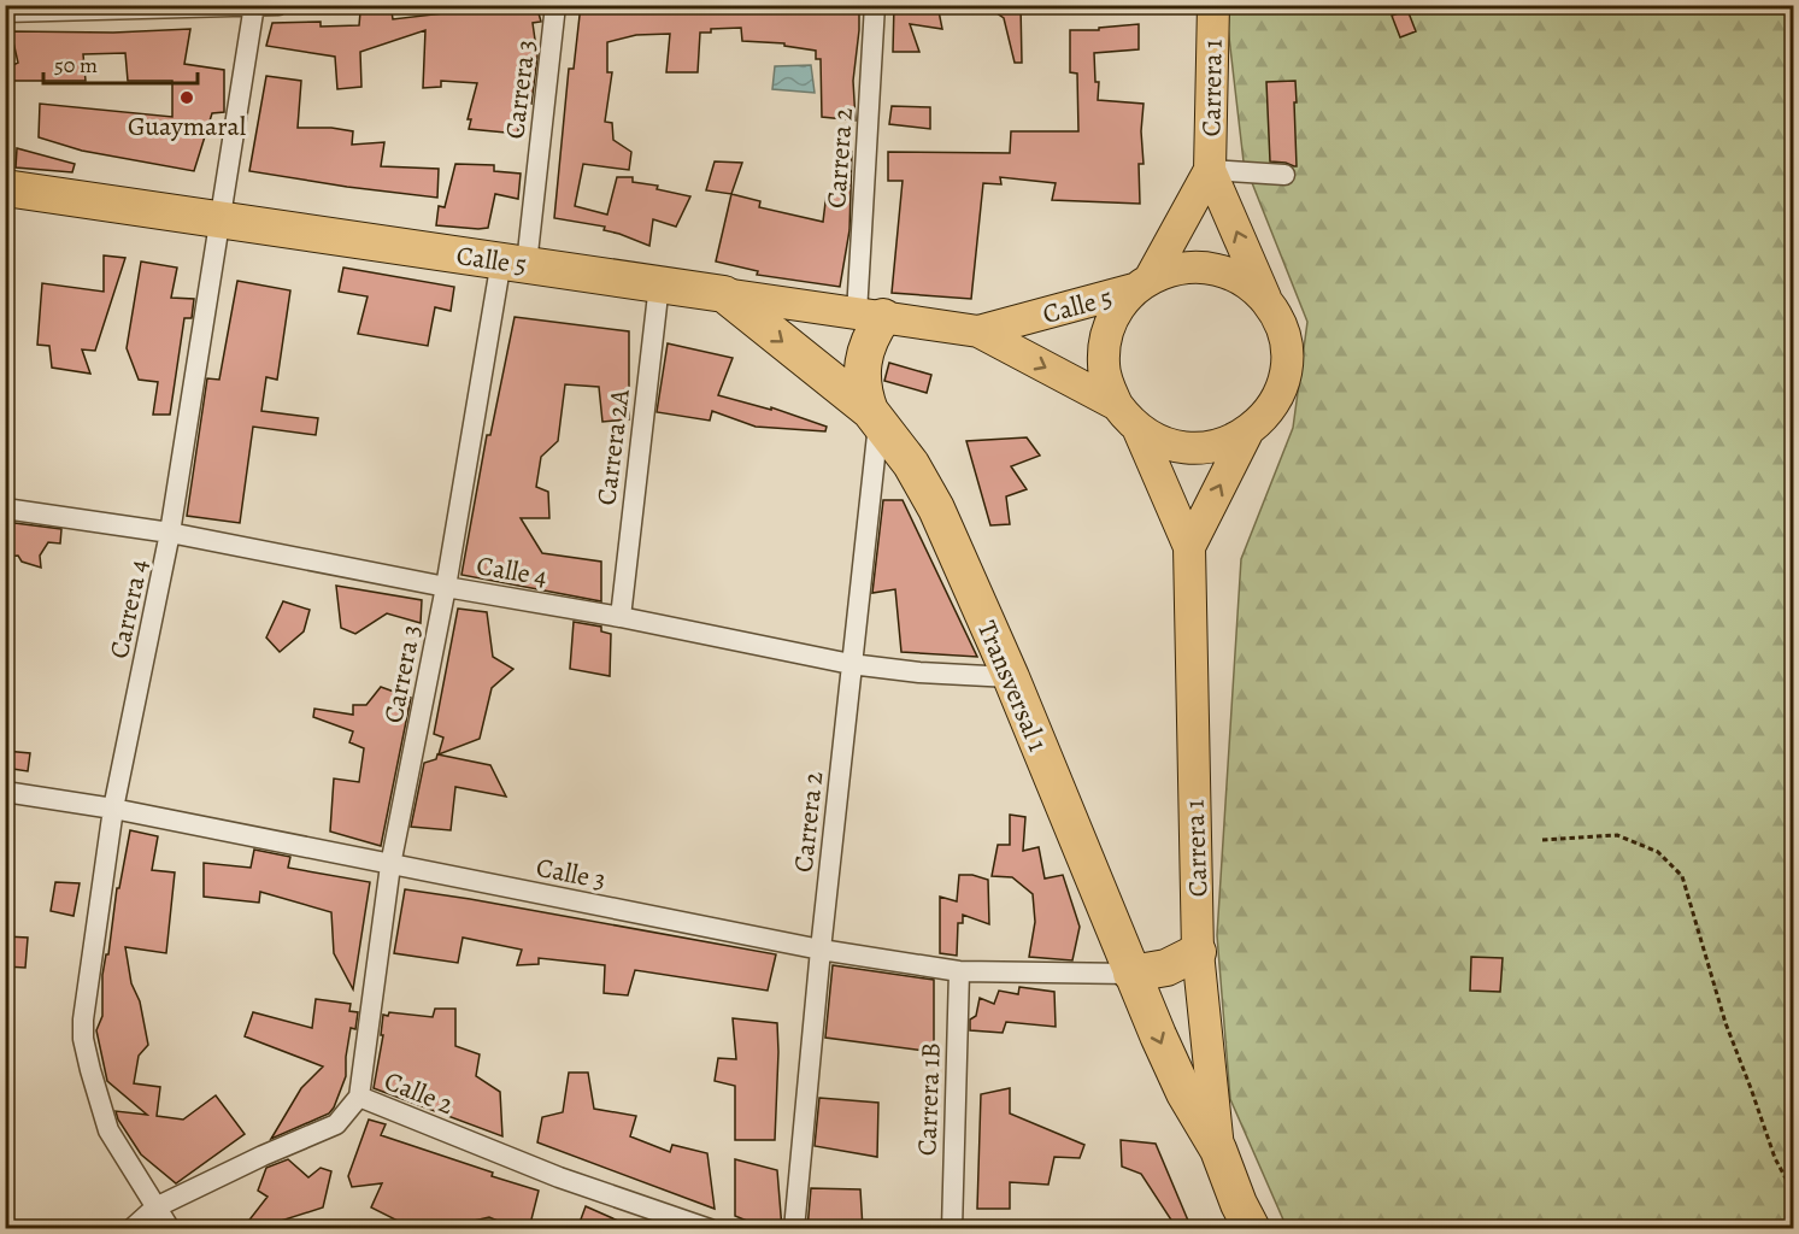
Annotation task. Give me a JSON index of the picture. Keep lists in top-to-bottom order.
{
  "streets": {
    "highway": ["Calle 5", "Transversal 1"],
    "main road": ["Carrera 1"],
    "street": [
      "Carrera 3",
      "Carrera 2",
      "Carrera 2A",
      "Calle 4",
      "Carrera 4",
      "Calle 3",
      "Calle 2",
      "Carrera 1B"
    ]
  },
  "crossings": [
    ["Carrera 1", "Calle 5"],
    ["Carrera 1", "Transversal 1"],
    ["Carrera 3", "Calle 5"],
    ["Carrera 3", "Calle 4"],
    ["Carrera 3", "Calle 3"],
    ["Carrera 3", "Calle 2"],
    ["Carrera 2", "Calle 5"],
    ["Carrera 2", "Calle 4"],
    ["Carrera 2", "Transversal 1"],
    ["Carrera 2", "Calle 3"],
    ["Calle 5", "Carrera 2A"],
    ["Calle 5", "Carrera 4"],
    ["Calle 5", "Transversal 1"],
    ["Carrera 2A", "Calle 4"],
    ["Calle 4", "Carrera 4"],
    ["Calle 4", "Transversal 1"],
    ["Carrera 4", "Calle 3"],
    ["Carrera 4", "Calle 2"],
    ["Transversal 1", "Calle 3"],
    ["Calle 3", "Carrera 1B"]
  ],
  "places": ["Guaymaral"],
  "scale_bar": "50 m"
}
